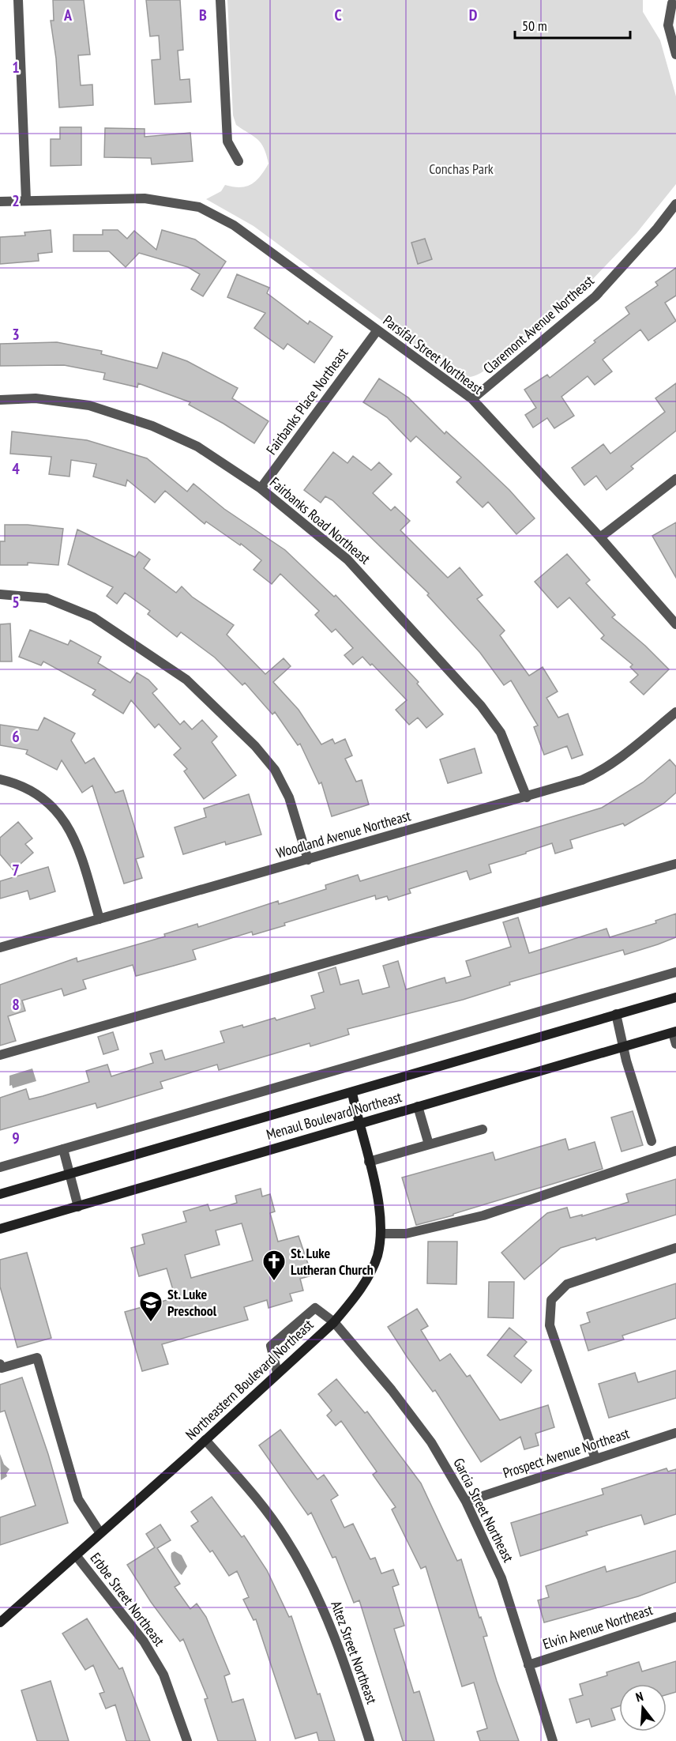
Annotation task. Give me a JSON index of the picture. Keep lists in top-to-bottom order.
{
  "streets": {
    "main road": ["Menaul Boulevard Northeast", "Northeastern Boulevard Northeast"],
    "street": [
      "Claremont Avenue Northeast",
      "Parsifal Street Northeast",
      "Fairbanks Place Northeast",
      "Fairbanks Road Northeast",
      "Woodland Avenue Northeast",
      "Prospect Avenue Northeast",
      "Garcia Street Northeast",
      "Erbbe Street Northeast",
      "Elvin Avenue Northeast",
      "Altez Street Northeast"
    ]
  },
  "crossings": [
    ["Claremont Avenue Northeast", "Parsifal Street Northeast"],
    ["Parsifal Street Northeast", "Fairbanks Place Northeast"],
    ["Fairbanks Place Northeast", "Fairbanks Road Northeast"],
    ["Fairbanks Road Northeast", "Woodland Avenue Northeast"],
    ["Menaul Boulevard Northeast", "Northeastern Boulevard Northeast"],
    ["Northeastern Boulevard Northeast", "Garcia Street Northeast"],
    ["Northeastern Boulevard Northeast", "Erbbe Street Northeast"],
    ["Northeastern Boulevard Northeast", "Altez Street Northeast"],
    ["Prospect Avenue Northeast", "Garcia Street Northeast"],
    ["Garcia Street Northeast", "Elvin Avenue Northeast"]
  ],
  "parks": ["Conchas Park"],
  "places": {
    "church": ["St. Luke Lutheran Church"],
    "school or university": ["St. Luke Preschool"]
  },
  "scale_bar": "50 m",
  "north": "top",
  "grid": {
    "columns": [
      "A",
      "B",
      "C",
      "D"
    ],
    "rows": [
      "1",
      "2",
      "3",
      "4",
      "5",
      "6",
      "7",
      "8",
      "9"
    ]
  }
}
